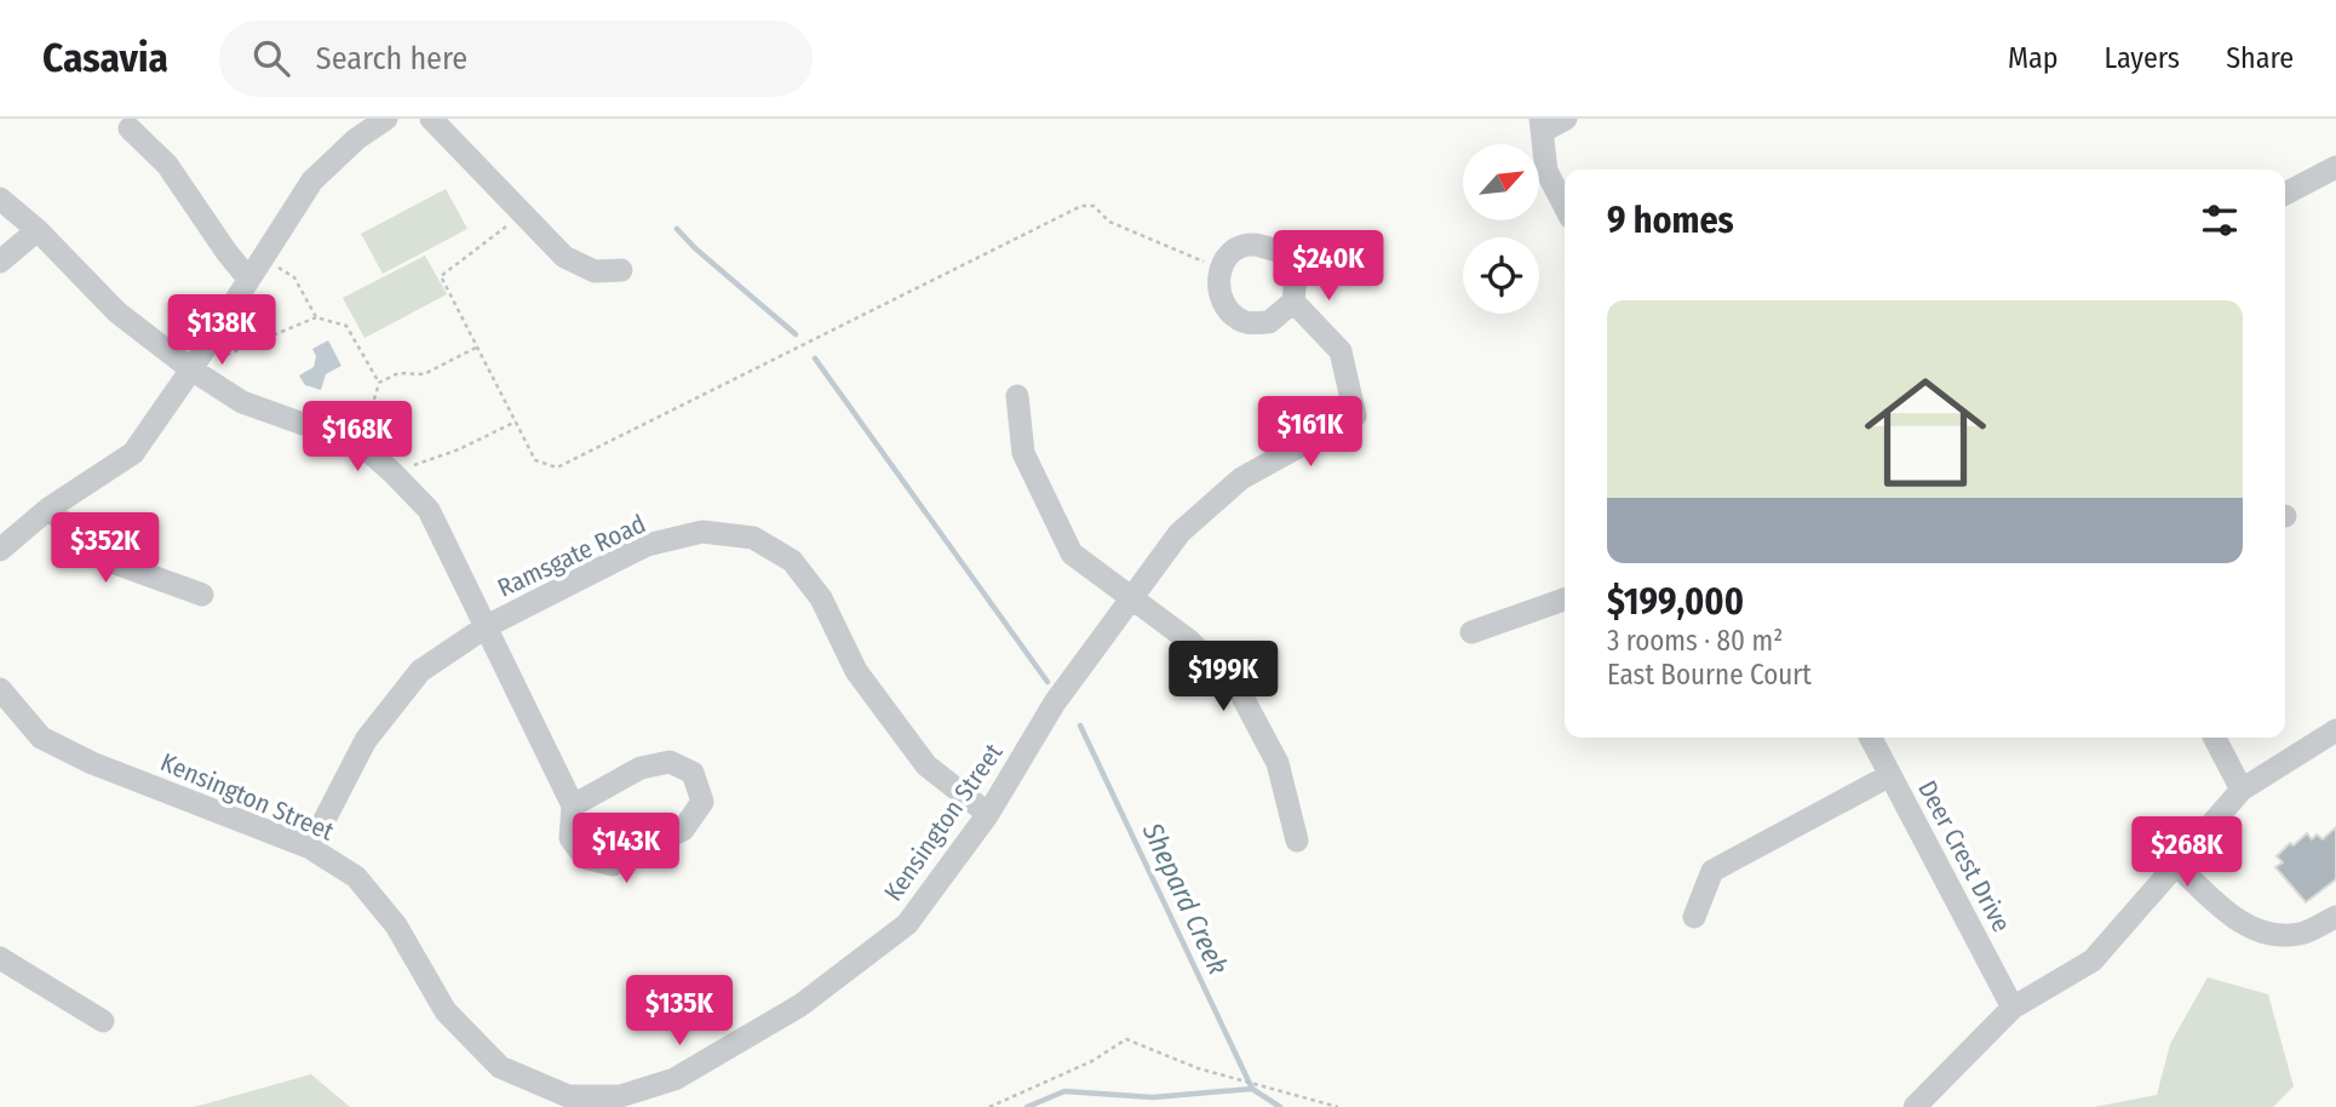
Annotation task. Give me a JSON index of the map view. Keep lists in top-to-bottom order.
{
  "streets": {
    "street": ["Ramsgate Road", "Kensington Street", "Deer Crest Drive"]
  },
  "crossings": [
    ["Ramsgate Road", "Kensington Street"]
  ],
  "water": ["Shepard Creek"],
  "north": "top right",
  "page": {
    "header": "Casavia",
    "search": "Search here",
    "nav": ["Map", "Layers", "Share"],
    "heading": "9 homes",
    "price": [
      "$240K",
      "$138K",
      "$161K",
      "$168K",
      "$352K",
      "$199K",
      "$143K",
      "$268K",
      "$135K"
    ],
    "list": [
      {
        "name": "$199,000",
        "note": "3 rooms · 80 m² · East Bourne Court"
      }
    ]
  }
}
